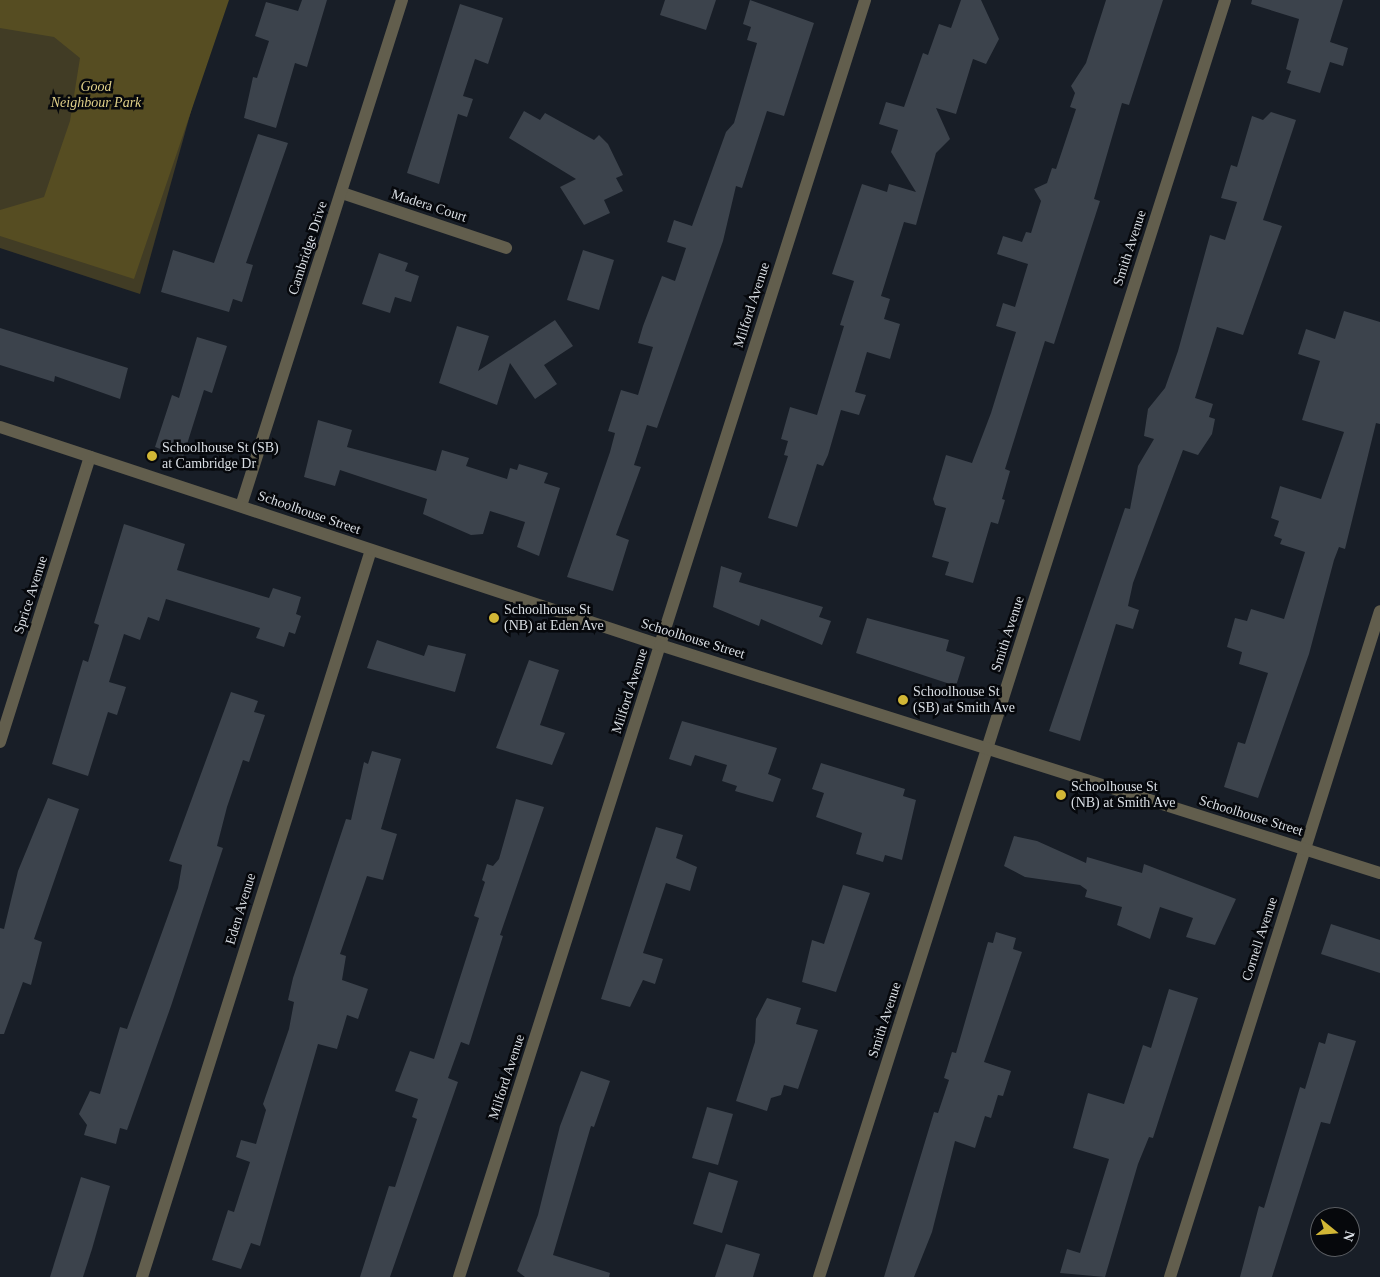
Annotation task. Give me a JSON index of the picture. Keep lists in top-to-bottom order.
{
  "streets": {
    "street": [
      "Madera Court",
      "Cambridge Drive",
      "Smith Avenue",
      "Milford Avenue",
      "Schoolhouse Street",
      "Sprice Avenue",
      "Eden Avenue",
      "Cornell Avenue"
    ]
  },
  "crossings": [
    ["Madera Court", "Cambridge Drive"],
    ["Cambridge Drive", "Schoolhouse Street"],
    ["Smith Avenue", "Schoolhouse Street"],
    ["Milford Avenue", "Schoolhouse Street"],
    ["Schoolhouse Street", "Sprice Avenue"],
    ["Schoolhouse Street", "Eden Avenue"],
    ["Schoolhouse Street", "Cornell Avenue"]
  ],
  "parks": ["Good Neighbour Park"],
  "places": [
    "Schoolhouse St (SB) at Cambridge Dr",
    "Schoolhouse St (NB) at Eden Ave",
    "Schoolhouse St (SB) at Smith Ave",
    "Schoolhouse St (NB) at Smith Ave"
  ],
  "north": "right"
}
